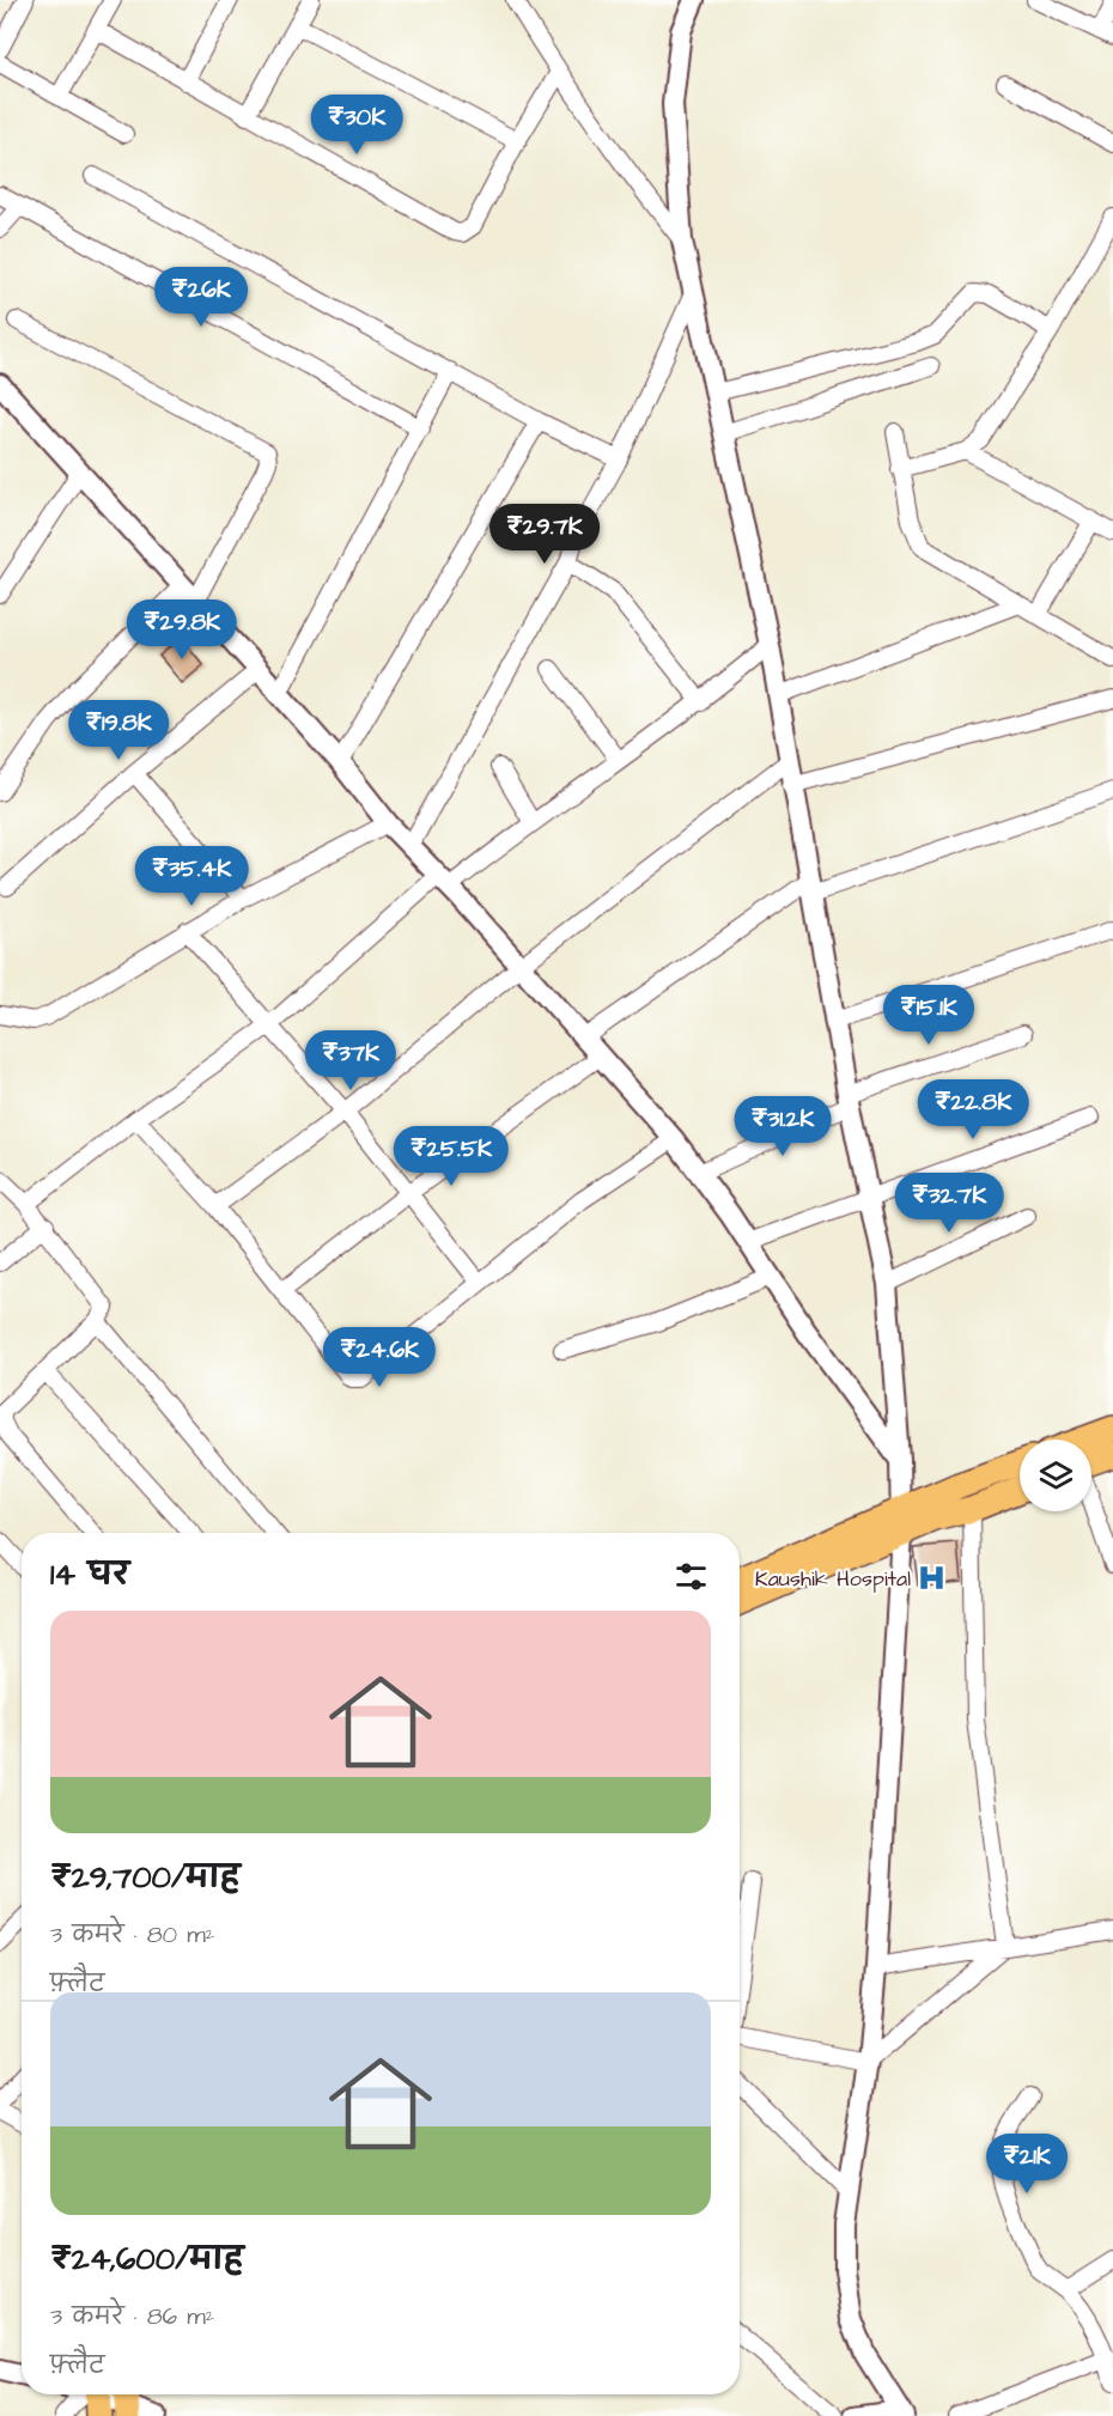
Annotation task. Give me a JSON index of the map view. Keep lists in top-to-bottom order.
{
  "places": {
    "hospital": ["Kaushik Hospital"]
  },
  "page": {
    "price": [
      "₹30K",
      "₹26K",
      "₹29.7K",
      "₹29.8K",
      "₹19.8K",
      "₹35.4K",
      "₹15.1K",
      "₹37K",
      "₹22.8K",
      "₹31.2K",
      "₹25.5K",
      "₹32.7K",
      "₹24.6K",
      "₹21K"
    ],
    "heading": "14 घर",
    "list": [
      {
        "name": "₹29,700/माह",
        "note": "3 कमरे · 80 m² · फ़्लैट"
      },
      {
        "name": "₹24,600/माह",
        "note": "3 कमरे · 86 m² · फ़्लैट"
      }
    ]
  }
}
